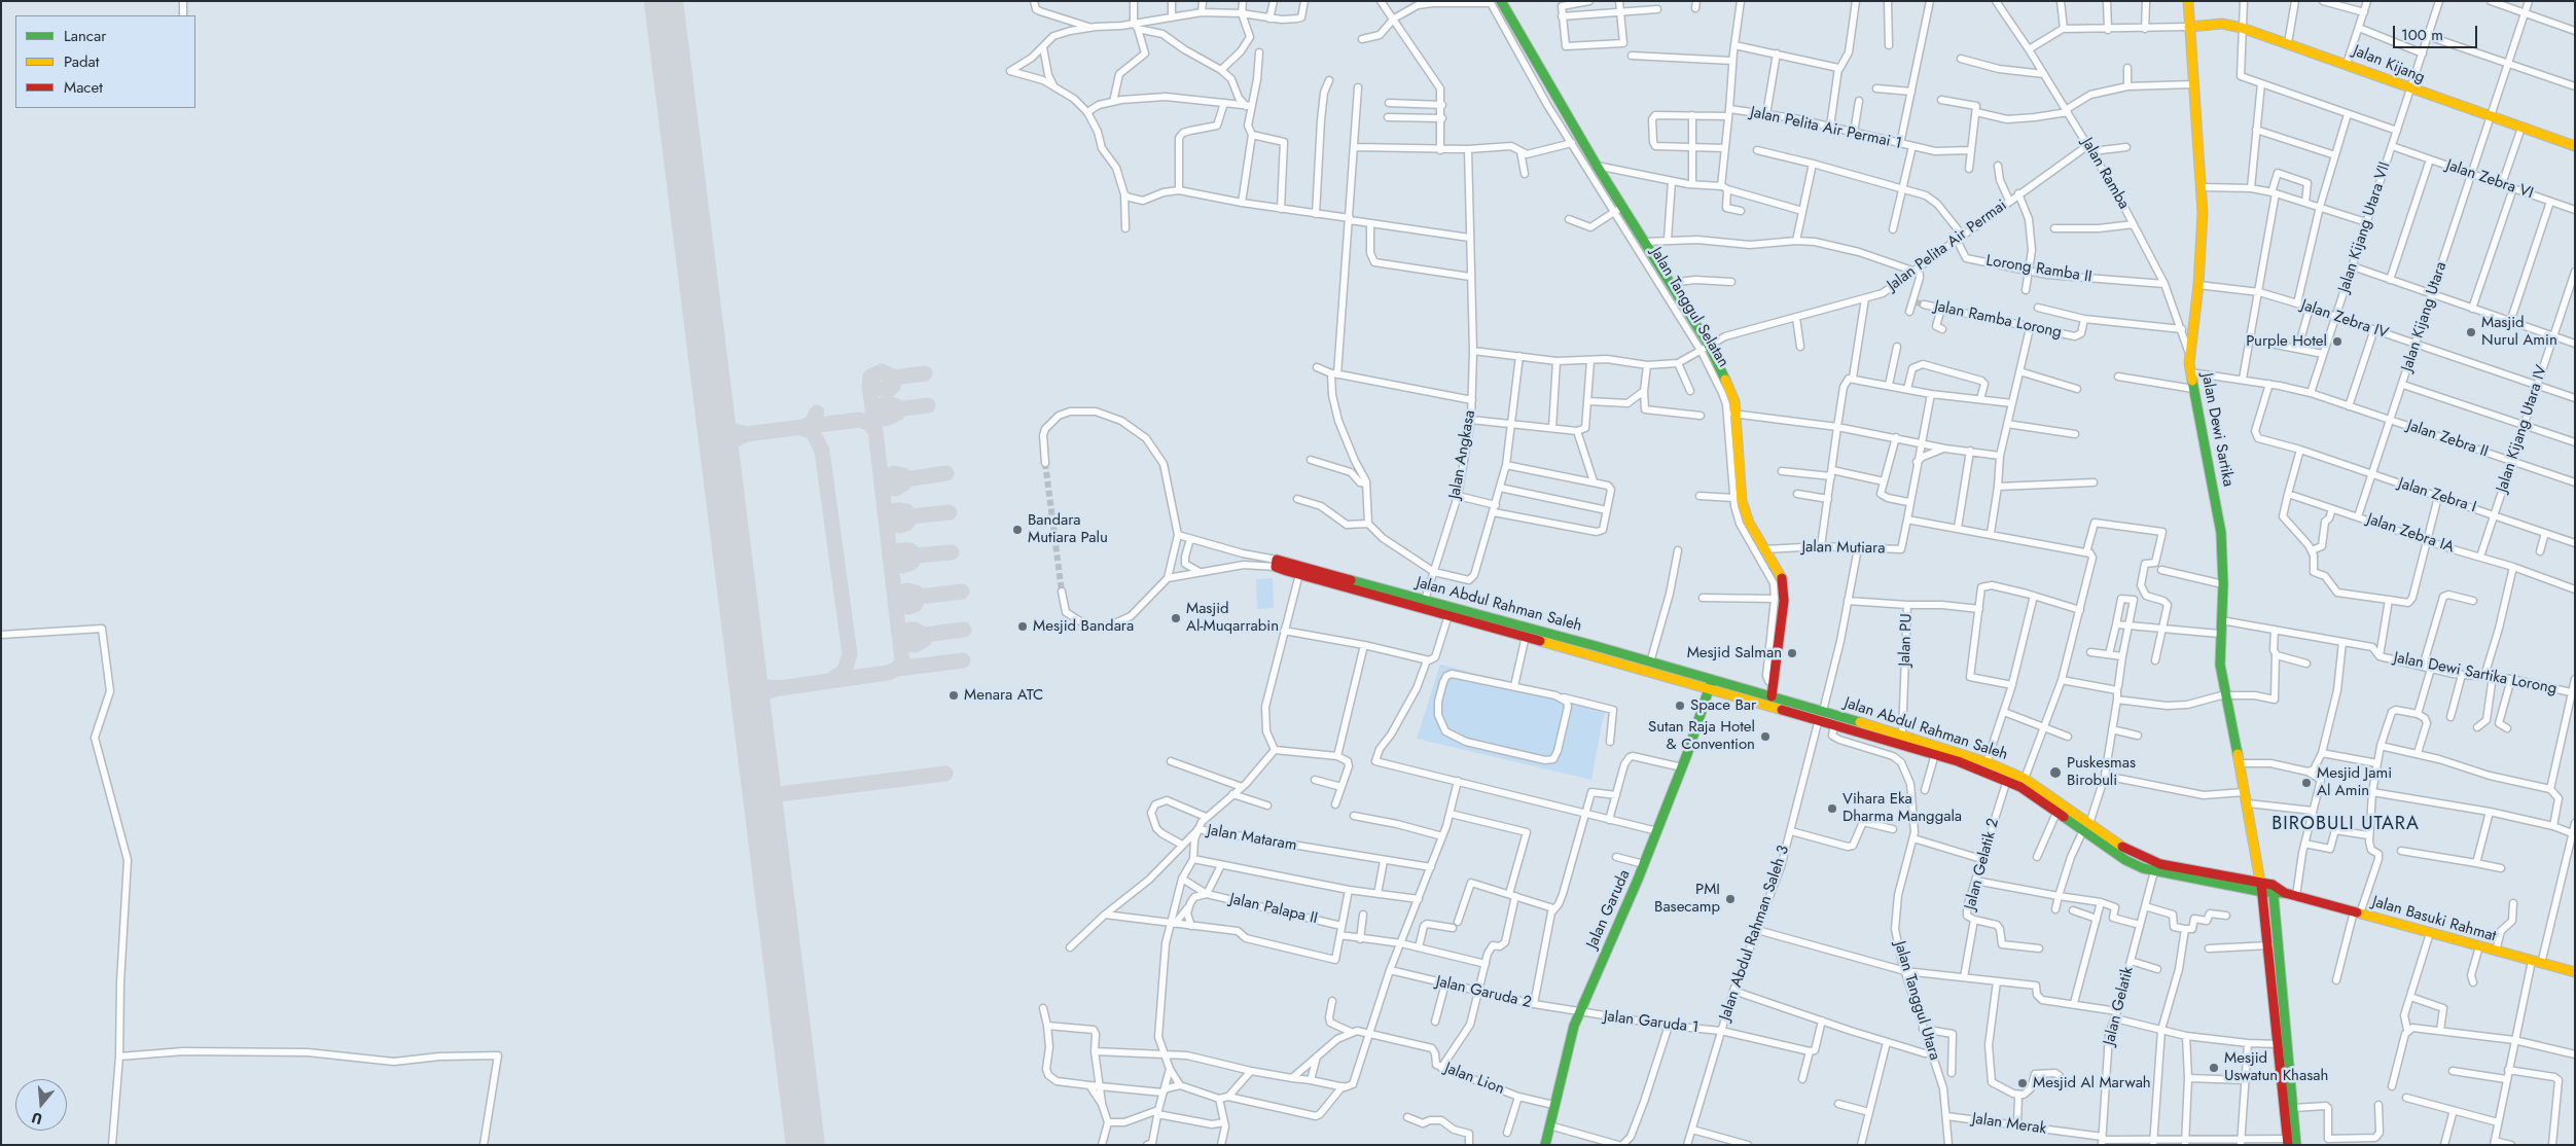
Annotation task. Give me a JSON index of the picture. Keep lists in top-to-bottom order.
{
  "streets": {
    "main road": [
      "Jalan Kijang",
      "Jalan Tanggul Selatan",
      "Jalan Dewi Sartika",
      "Jalan Abdul Rahman Saleh",
      "Jalan Garuda",
      "Jalan Basuki Rahmat"
    ],
    "street": [
      "Jalan Pelita Air Permai 1",
      "Jalan Ramba",
      "Jalan Zebra VI",
      "Jalan Kijang Utara VII",
      "Jalan Pelita Air Permai",
      "Lorong Ramba II",
      "Jalan Kijang Utara",
      "Jalan Ramba Lorong",
      "Jalan Zebra IV",
      "Jalan Kijang Utara IV",
      "Jalan Zebra II",
      "Jalan Angkasa",
      "Jalan Zebra I",
      "Jalan Zebra IA",
      "Jalan Mutiara",
      "Jalan PU",
      "Jalan Dewi Sartika Lorong",
      "Jalan Mataram",
      "Jalan Gelatik 2",
      "Jalan Palapa II",
      "Jalan Abdul Rahman Saleh 3",
      "Jalan Garuda 2",
      "Jalan Tanggul Utara",
      "Jalan Gelatik",
      "Jalan Garuda 1",
      "Jalan Lion",
      "Jalan Merak"
    ]
  },
  "crossings": [
    ["Jalan Kijang", "Jalan Kijang Utara VII"],
    ["Jalan Kijang", "Jalan Kijang Utara"],
    ["Jalan Kijang", "Jalan Dewi Sartika"],
    ["Jalan Ramba", "Jalan Pelita Air Permai"],
    ["Jalan Ramba", "Lorong Ramba II"],
    ["Jalan Ramba", "Jalan Ramba Lorong"],
    ["Jalan Ramba", "Jalan Dewi Sartika"],
    ["Jalan Zebra VI", "Jalan Kijang Utara VII"],
    ["Jalan Zebra VI", "Jalan Kijang Utara"],
    ["Jalan Kijang Utara VII", "Jalan Zebra IV"],
    ["Jalan Kijang Utara VII", "Jalan Zebra II"],
    ["Jalan Pelita Air Permai", "Lorong Ramba II"],
    ["Jalan Pelita Air Permai", "Jalan Tanggul Selatan"],
    ["Jalan Tanggul Selatan", "Jalan Mutiara"],
    ["Jalan Tanggul Selatan", "Jalan Abdul Rahman Saleh"],
    ["Jalan Kijang Utara", "Jalan Zebra IV"],
    ["Jalan Kijang Utara", "Jalan Zebra II"],
    ["Jalan Kijang Utara", "Jalan Zebra I"],
    ["Jalan Kijang Utara", "Jalan Zebra IA"],
    ["Jalan Zebra IV", "Jalan Kijang Utara IV"],
    ["Jalan Zebra IV", "Jalan Dewi Sartika"],
    ["Jalan Kijang Utara IV", "Jalan Zebra II"],
    ["Jalan Kijang Utara IV", "Jalan Zebra I"],
    ["Jalan Kijang Utara IV", "Jalan Zebra IA"],
    ["Jalan Dewi Sartika", "Jalan Zebra II"],
    ["Jalan Dewi Sartika", "Jalan Dewi Sartika Lorong"],
    ["Jalan Zebra II", "Jalan Zebra I"],
    ["Jalan Angkasa", "Jalan Abdul Rahman Saleh"],
    ["Jalan Abdul Rahman Saleh", "Jalan PU"],
    ["Jalan Abdul Rahman Saleh", "Jalan Gelatik 2"],
    ["Jalan Abdul Rahman Saleh", "Jalan Garuda"],
    ["Jalan Abdul Rahman Saleh", "Jalan Basuki Rahmat"],
    ["Jalan Abdul Rahman Saleh", "Jalan Abdul Rahman Saleh 3"],
    ["Jalan Abdul Rahman Saleh", "Jalan Tanggul Utara"],
    ["Jalan Abdul Rahman Saleh", "Jalan Gelatik"],
    ["Jalan Garuda", "Jalan Garuda 2"],
    ["Jalan Garuda", "Jalan Garuda 1"],
    ["Jalan Garuda", "Jalan Lion"],
    ["Jalan Abdul Rahman Saleh 3", "Jalan Garuda 1"],
    ["Jalan Garuda 2", "Jalan Garuda 1"],
    ["Jalan Tanggul Utara", "Jalan Merak"],
    ["Jalan Gelatik", "Jalan Merak"]
  ],
  "districts": ["BIROBULI UTARA"],
  "places": [
    "Masjid Nurul Amin",
    "Purple Hotel",
    "Bandara Mutiara Palu",
    "Masjid Al-Muqarrabin",
    "Mesjid Bandara",
    "Mesjid Salman",
    "Menara ATC",
    "Space Bar",
    "Sutan Raja Hotel & Convention",
    "Puskesmas Birobuli",
    "Mesjid Jami Al Amin",
    "Vihara Eka Dharma Manggala",
    "PMI Basecamp",
    "Mesjid Uswatun Khasah",
    "Mesjid Al Marwah"
  ],
  "legend": ["Lancar", "Padat", "Macet"],
  "scale_bar": "100 m",
  "north": "bottom"
}
